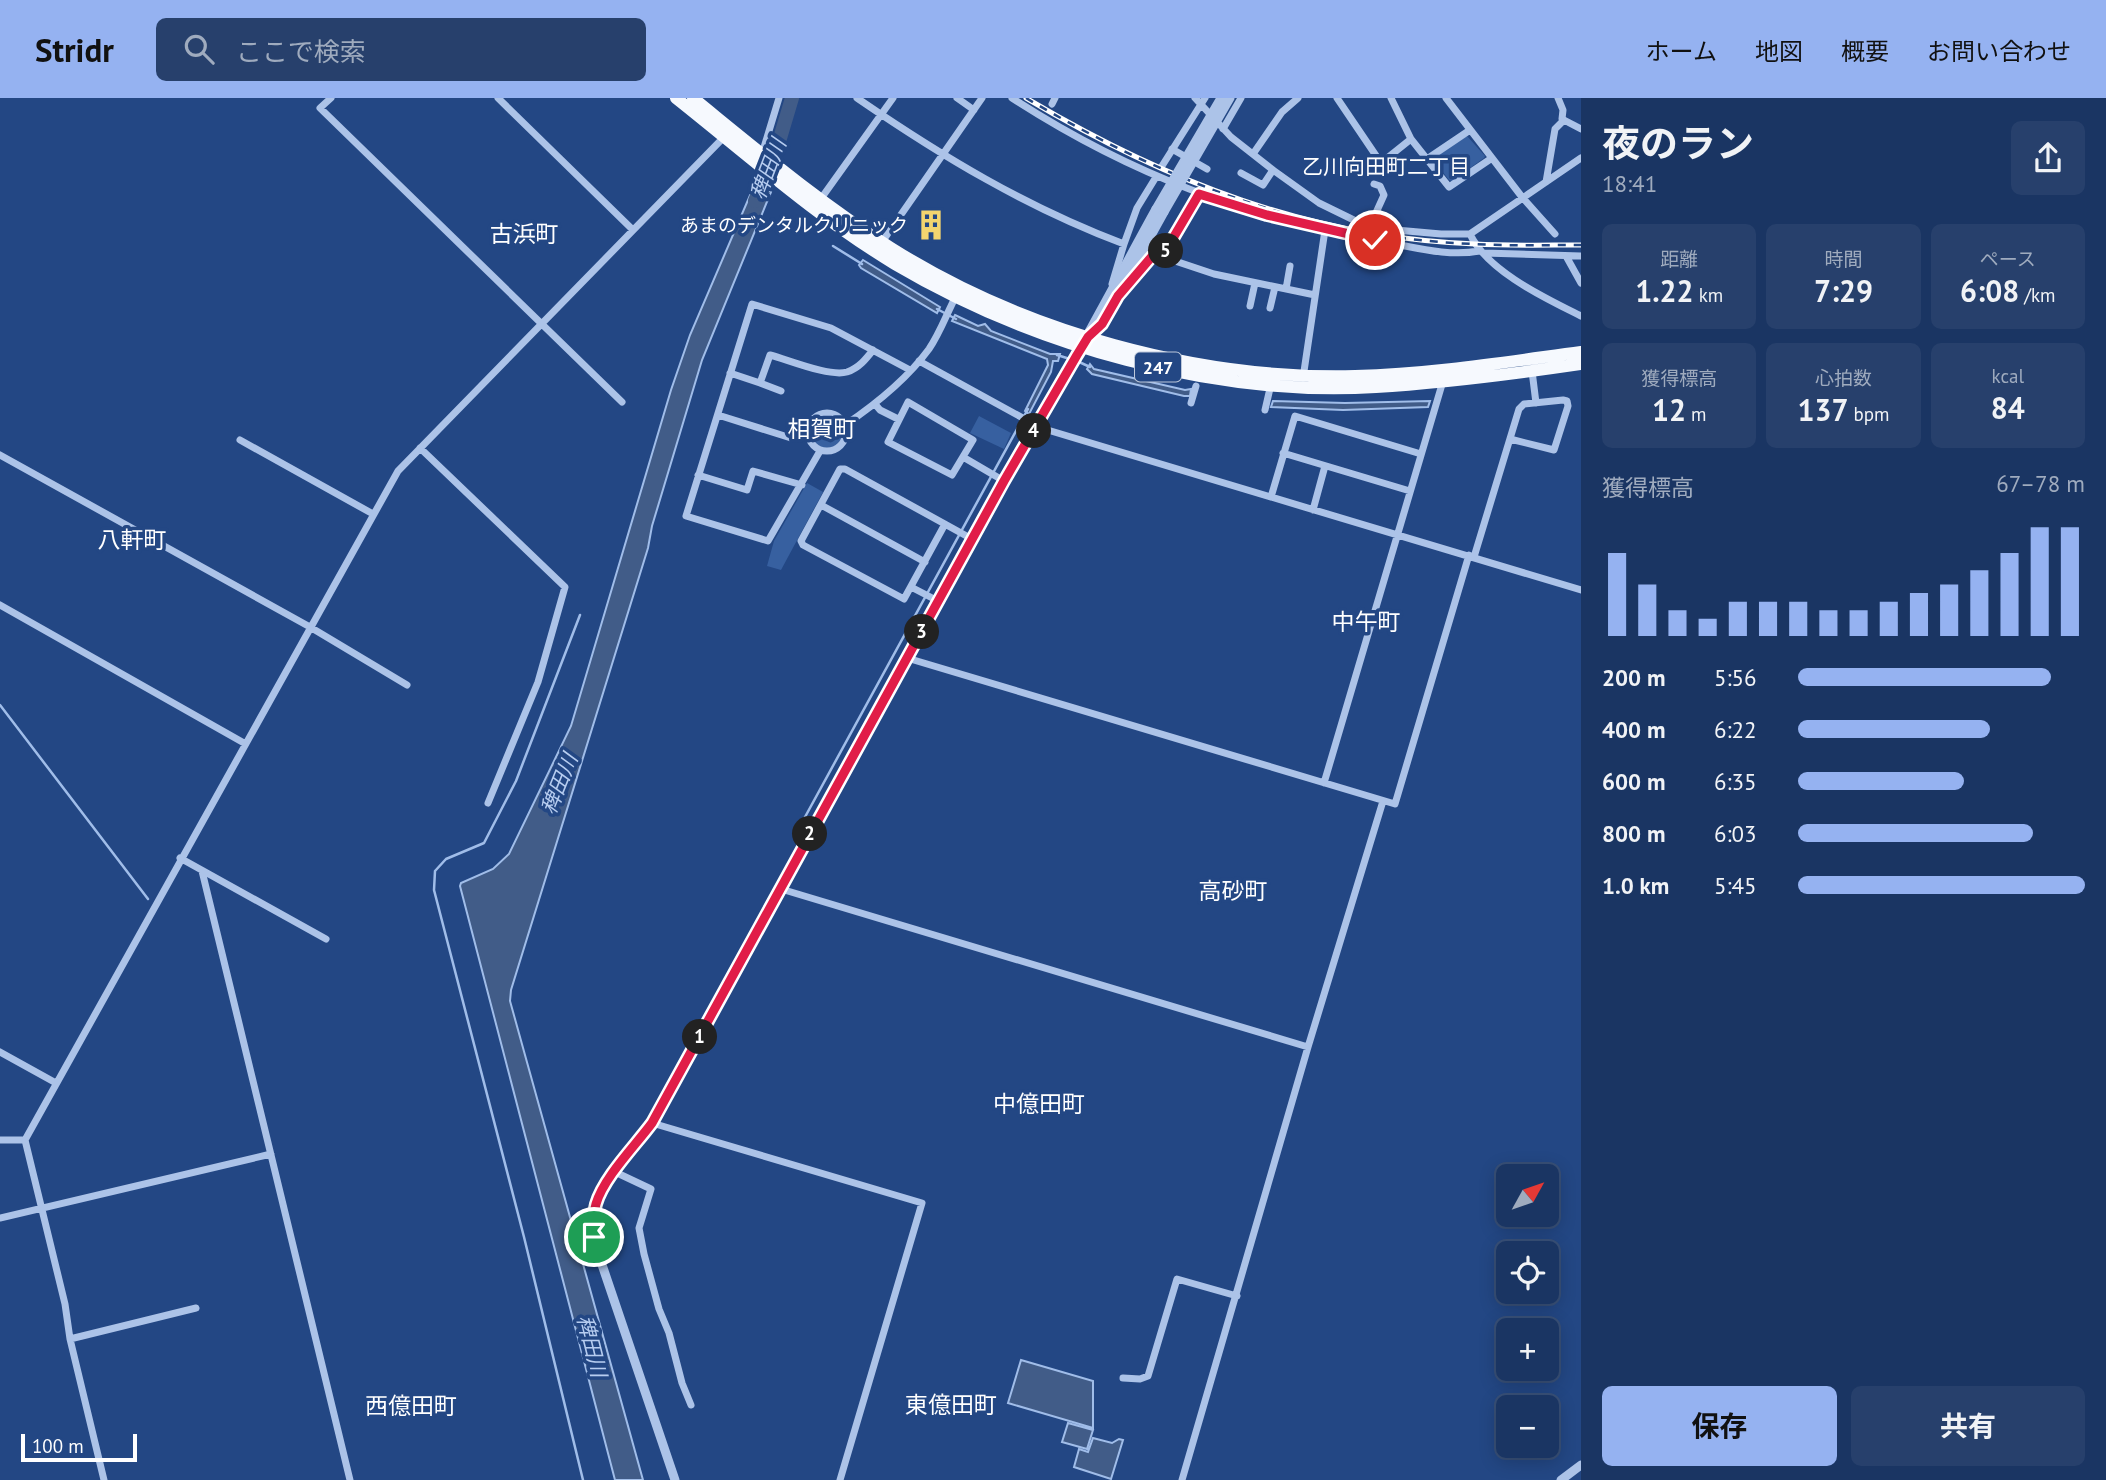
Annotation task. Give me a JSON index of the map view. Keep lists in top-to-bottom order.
{
  "streets": {
    "highway": ["247"]
  },
  "districts": [
    "乙川向田町二丁目",
    "古浜町",
    "相賀町",
    "八軒町",
    "中午町",
    "高砂町",
    "中億田町",
    "東億田町",
    "西億田町"
  ],
  "water": ["稗田川"],
  "places": {
    "building": ["あまのデンタルクリニック"]
  },
  "scale_bar": "100 m",
  "north": "top right",
  "page": {
    "header": "Stridr",
    "search": "ここで検索",
    "nav": [
      "ホーム",
      "地図",
      "概要",
      "お問い合わせ"
    ],
    "heading": ["夜のラン", "18:41"],
    "stats": [
      ["距離", "1.22 km"],
      ["時間", "7:29"],
      ["ペース", "6:08 /km"],
      ["獲得標高", "12 m"],
      ["心拍数", "137 bpm"],
      ["kcal", "84"]
    ],
    "pins": [
      "5",
      "4",
      "3",
      "2",
      "1"
    ],
    "chart": ["獲得標高", "67–78 m"],
    "list": [
      {
        "name": "200 m",
        "note": "5:56"
      },
      {
        "name": "400 m",
        "note": "6:22"
      },
      {
        "name": "600 m",
        "note": "6:35"
      },
      {
        "name": "800 m",
        "note": "6:03"
      },
      {
        "name": "1.0 km",
        "note": "5:45"
      }
    ],
    "map_buttons": ["+", "−"],
    "buttons": ["保存", "共有"],
    "scale": "100 m"
  }
}
